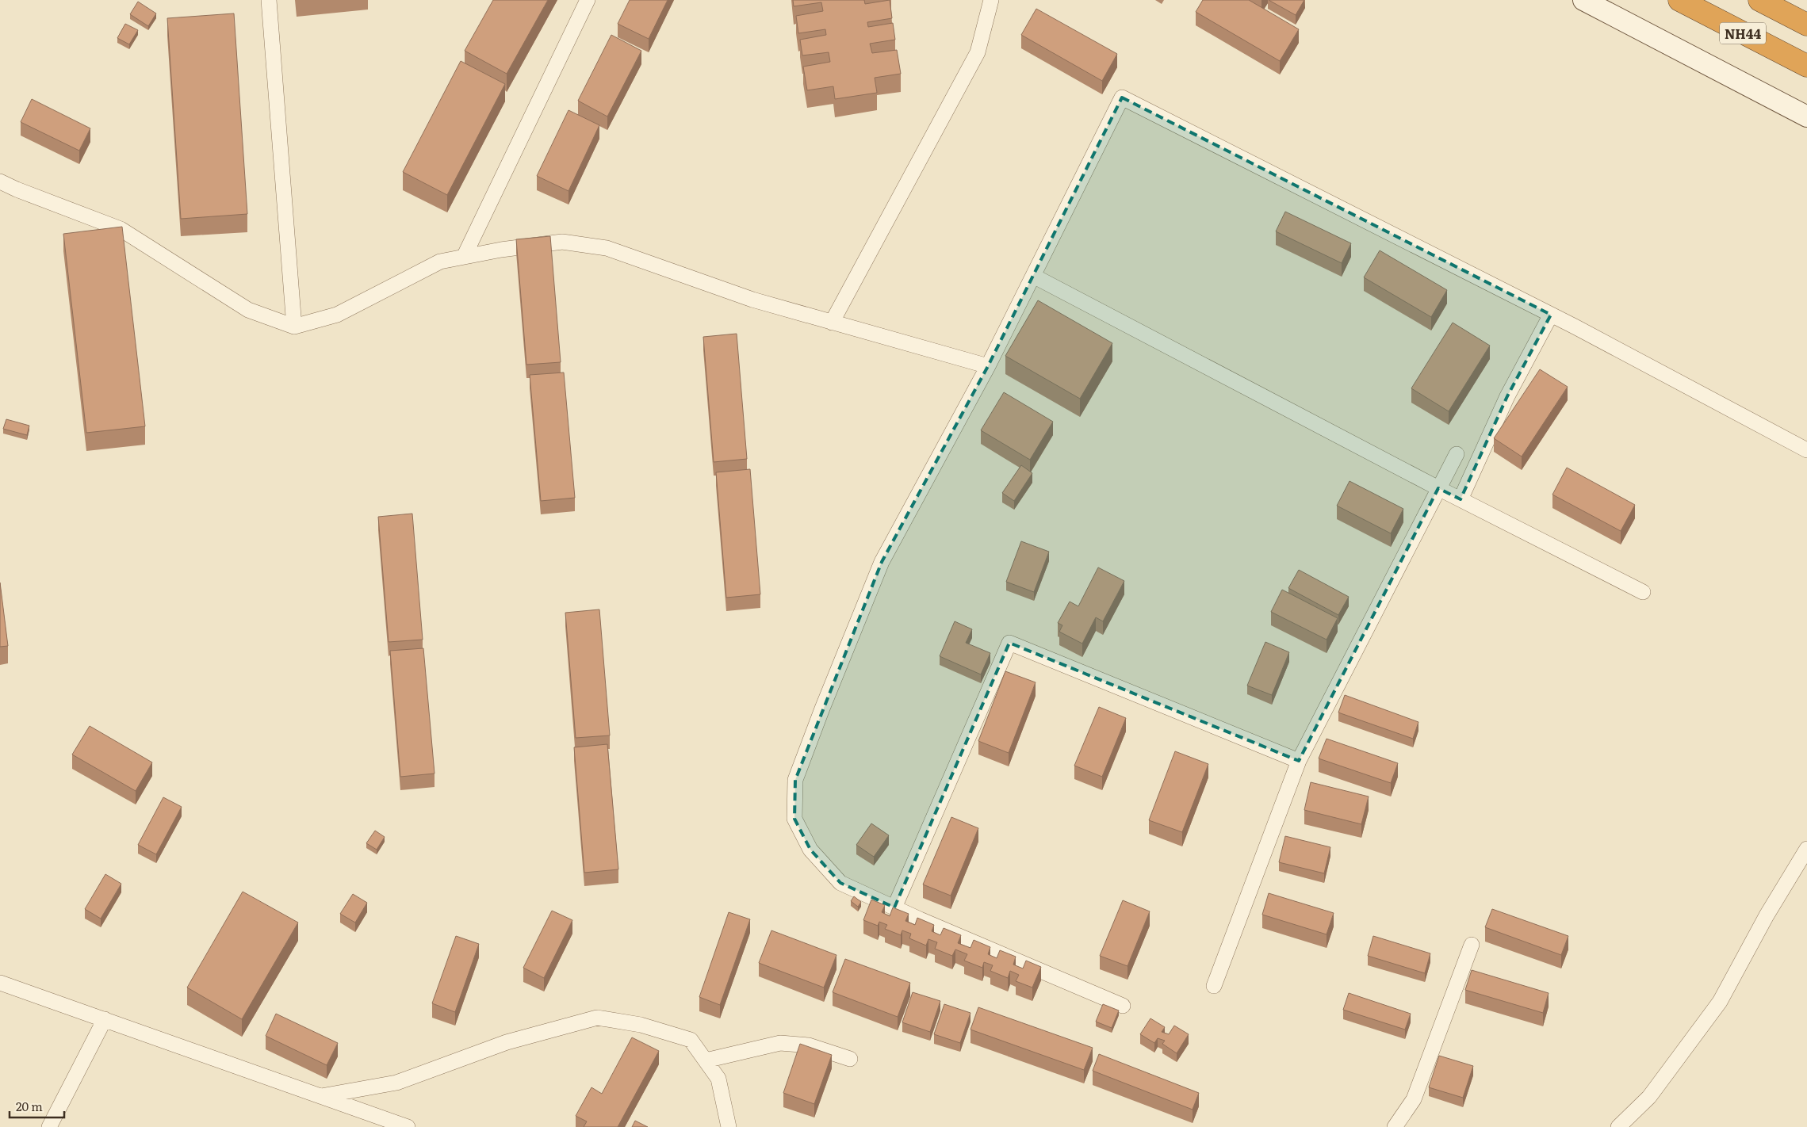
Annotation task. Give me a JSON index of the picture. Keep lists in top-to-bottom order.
{
  "streets": {
    "highway": ["NH44"]
  },
  "scale_bar": "20 m"
}
